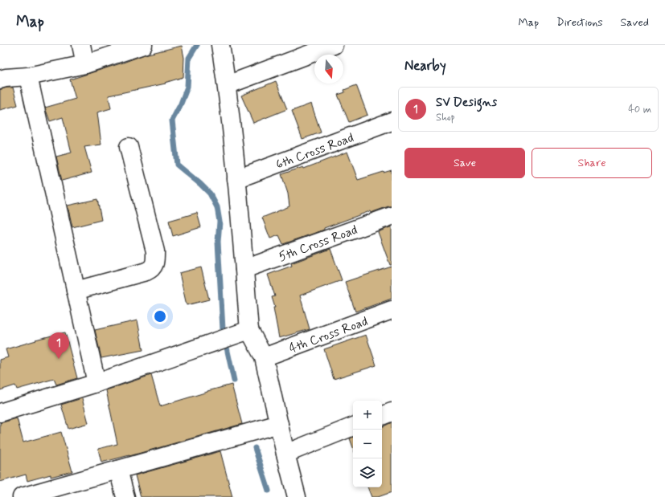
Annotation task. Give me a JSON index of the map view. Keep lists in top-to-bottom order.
{
  "streets": {
    "street": ["6th Cross Road", "5th Cross Road", "4th Cross Road"]
  },
  "north": "bottom",
  "page": {
    "header": "Map",
    "nav": ["Map", "Directions", "Saved"],
    "heading": "Nearby",
    "list": [
      {
        "mark": "1",
        "name": "SV Designs",
        "note": "Shop",
        "value": "40 m"
      }
    ],
    "buttons": ["Save", "Share"],
    "pins": "1",
    "map_buttons": ["+", "−"]
  }
}
